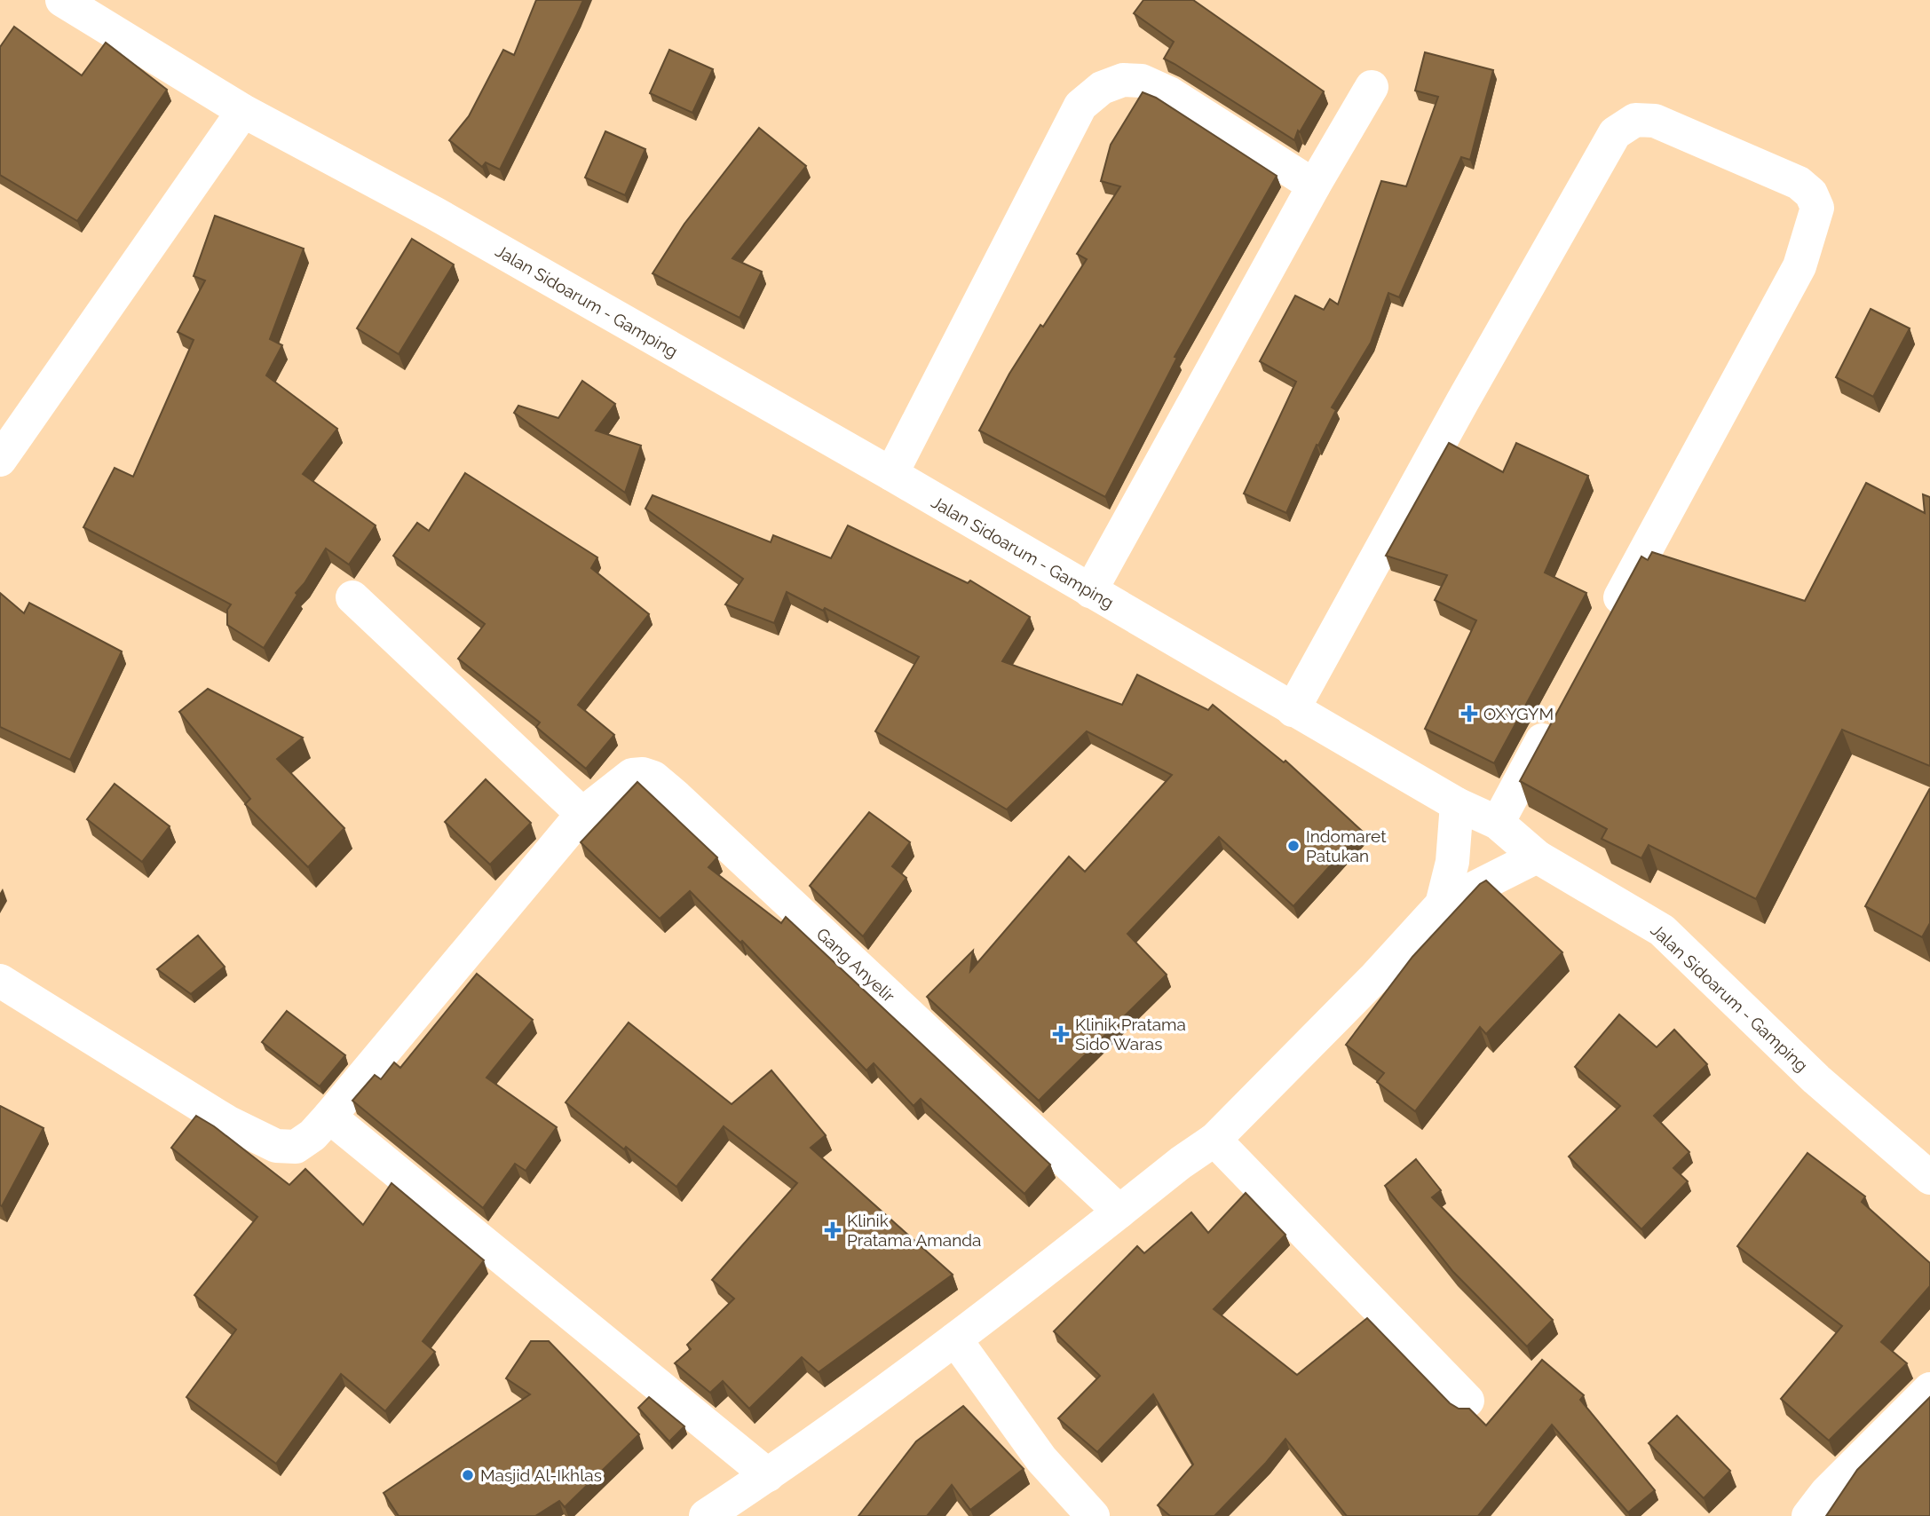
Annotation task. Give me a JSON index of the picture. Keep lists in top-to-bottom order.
{
  "streets": {
    "street": ["Jalan Sidoarum - Gamping", "Gang Anyelir"]
  },
  "places": {
    "health": ["OXYGYM", "Klinik Pratama Sido Waras", "Klinik Pratama Amanda"],
    "other": ["Indomaret Patukan", "Masjid Al-Ikhlas"]
  }
}
